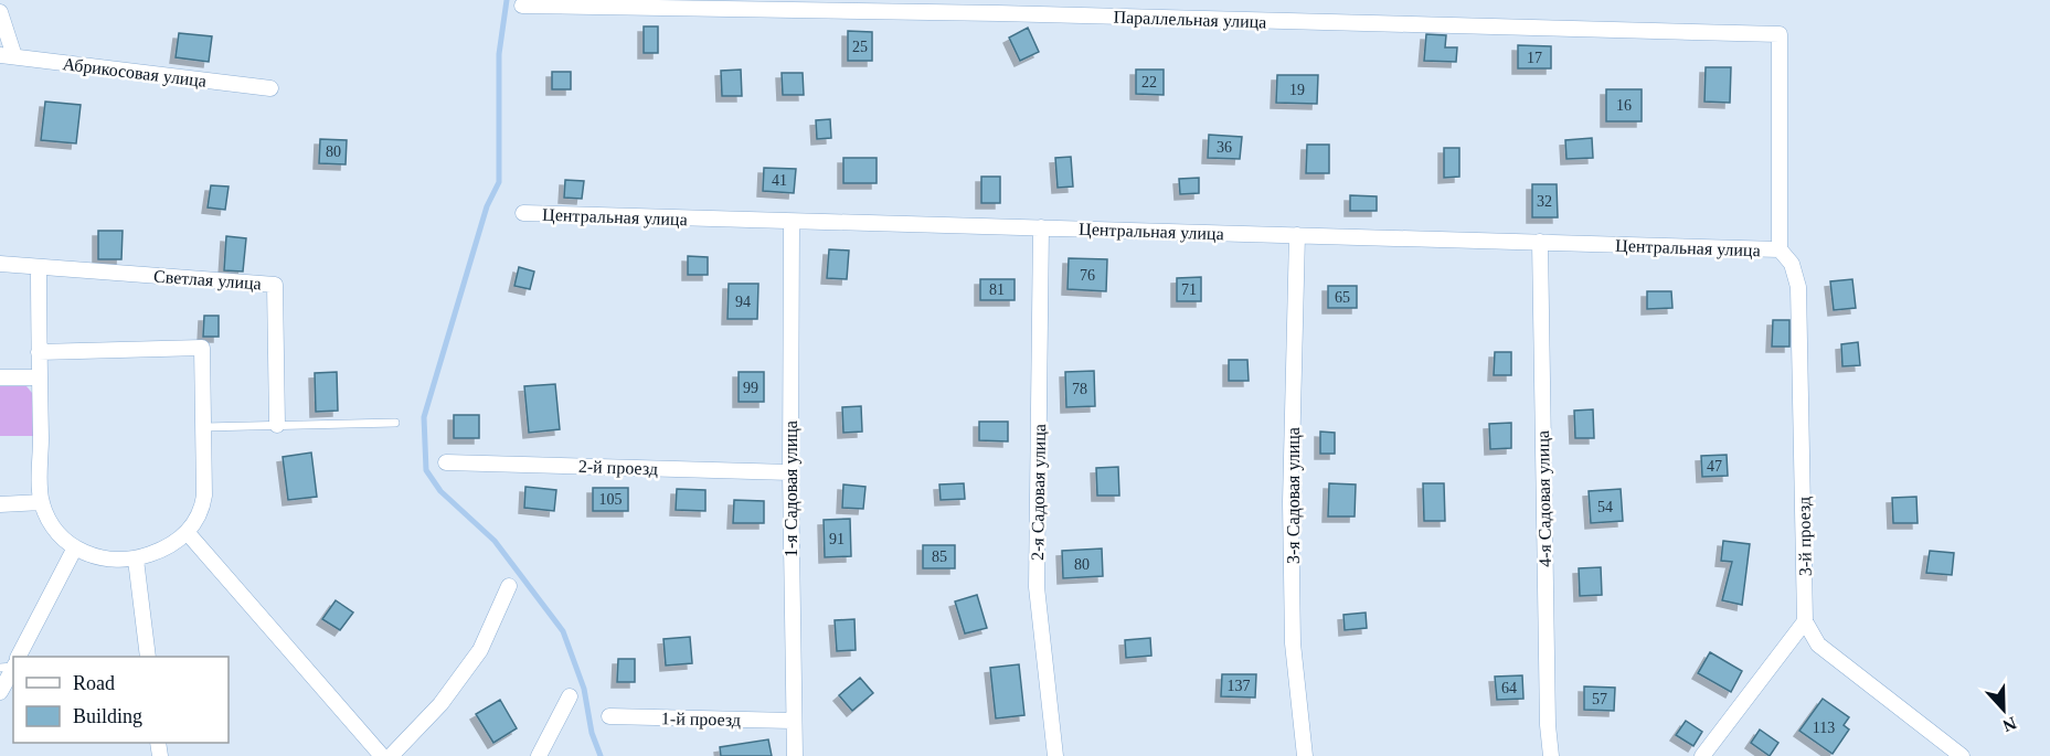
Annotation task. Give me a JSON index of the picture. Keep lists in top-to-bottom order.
{
  "streets": {
    "street": [
      "Параллельная улица",
      "Абрикосовая улица",
      "Центральная улица",
      "Светлая улица",
      "2-й проезд",
      "1-я Садовая улица",
      "2-я Садовая улица",
      "3-я Садовая улица",
      "4-я Садовая улица",
      "3-й проезд",
      "1-й проезд"
    ]
  },
  "crossings": [
    ["Параллельная улица", "Центральная улица"],
    ["Параллельная улица", "3-й проезд"],
    ["Центральная улица", "1-я Садовая улица"],
    ["Центральная улица", "2-я Садовая улица"],
    ["Центральная улица", "3-я Садовая улица"],
    ["Центральная улица", "4-я Садовая улица"],
    ["Центральная улица", "3-й проезд"],
    ["2-й проезд", "1-я Садовая улица"],
    ["1-я Садовая улица", "1-й проезд"]
  ],
  "house_numbers": [
    "25",
    "17",
    "22",
    "19",
    "16",
    "36",
    "80",
    "41",
    "32",
    "76",
    "81",
    "71",
    "65",
    "94",
    "99",
    "78",
    "47",
    "105",
    "54",
    "91",
    "85",
    "80",
    "137",
    "64",
    "57",
    "113"
  ],
  "legend": ["Road", "Building"],
  "north": "bottom"
}
